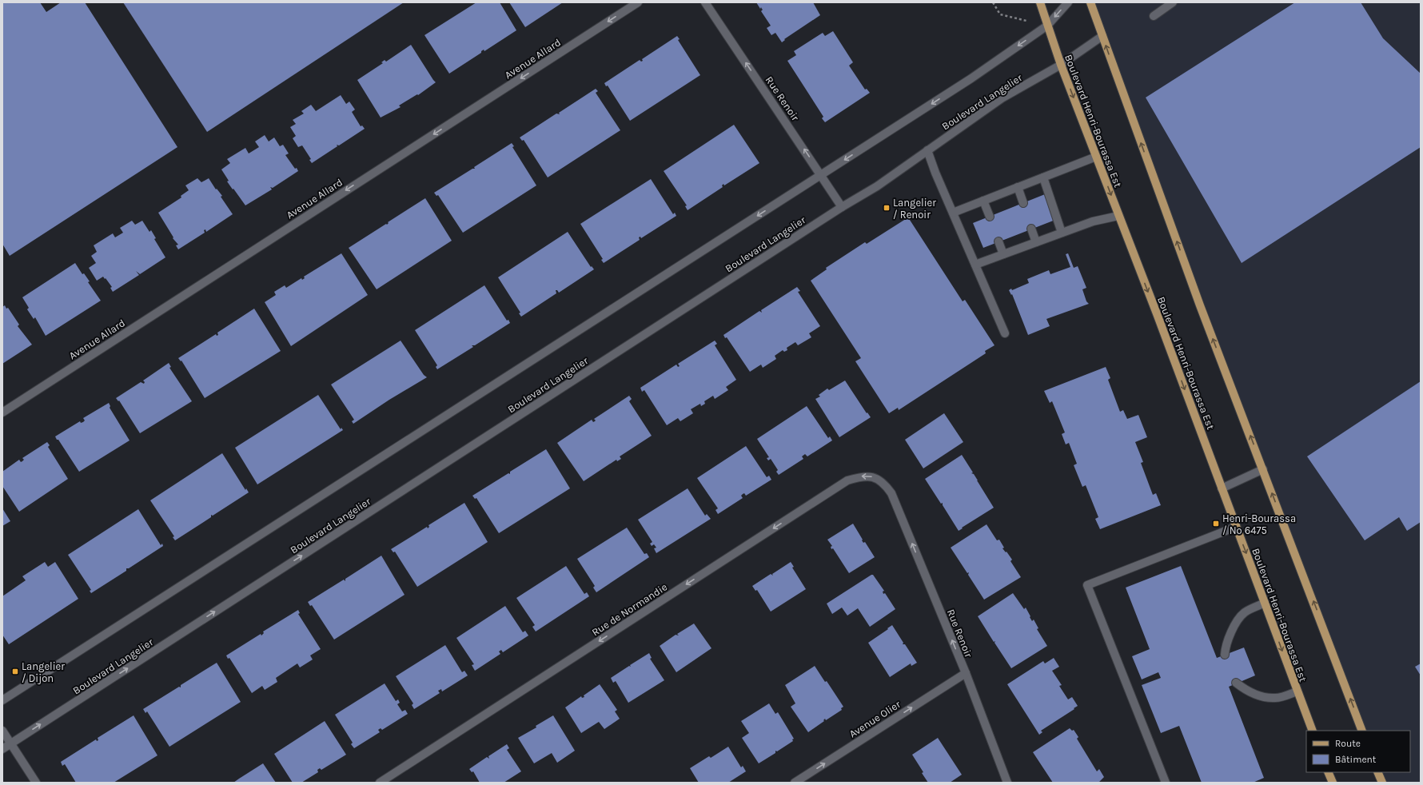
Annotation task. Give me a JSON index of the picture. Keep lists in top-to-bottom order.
{
  "streets": {
    "main road": [
      "Avenue Allard",
      "Rue Renoir",
      "Boulevard Langelier",
      "Boulevard Henri-Bourassa Est",
      "Rue de Normandie",
      "Avenue Olier"
    ]
  },
  "crossings": [
    ["Rue Renoir", "Boulevard Langelier"],
    ["Rue Renoir", "Rue de Normandie"],
    ["Rue Renoir", "Avenue Olier"],
    ["Boulevard Langelier", "Boulevard Henri-Bourassa Est"]
  ],
  "one_way": [
    "Avenue Allard",
    "Rue Renoir",
    "Rue de Normandie",
    "Avenue Olier"
  ],
  "places": {
    "transit": ["Langelier / Renoir", "Henri-Bourassa / No 6475", "Langelier / Dijon"]
  },
  "legend": ["Route", "Bâtiment"]
}
